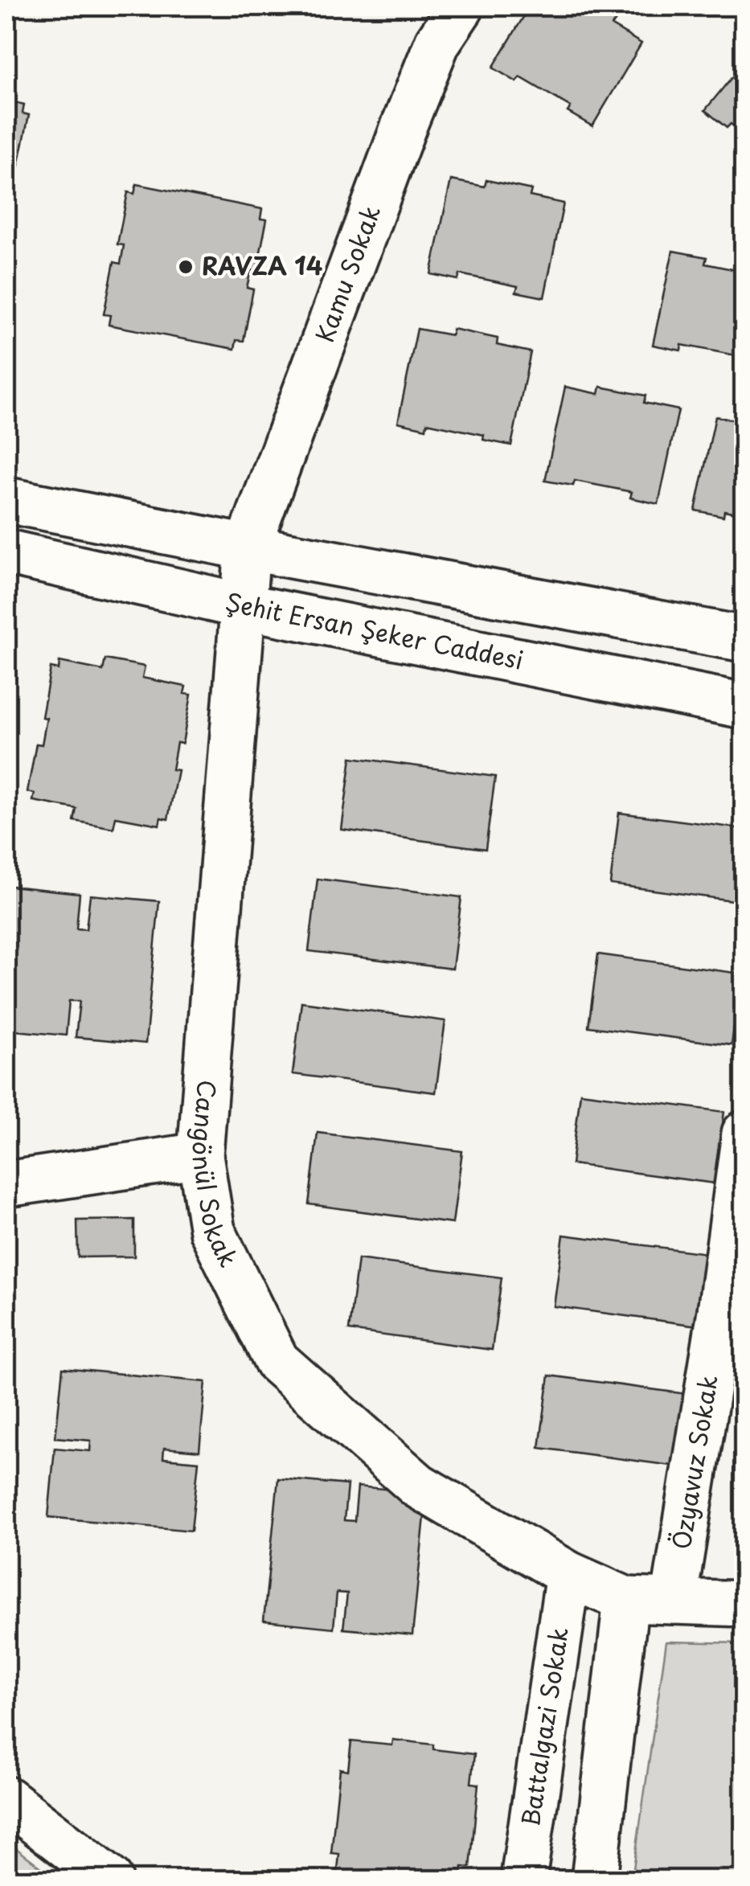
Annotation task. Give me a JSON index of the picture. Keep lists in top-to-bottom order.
{
  "streets": {
    "street": [
      "Kamu Sokak",
      "Şehit Ersan Şeker Caddesi",
      "Cangönül Sokak",
      "Özyavuz Sokak",
      "Battalgazi Sokak"
    ]
  },
  "crossings": [
    ["Kamu Sokak", "Cangönül Sokak"],
    ["Şehit Ersan Şeker Caddesi", "Cangönül Sokak"],
    ["Cangönül Sokak", "Battalgazi Sokak"]
  ],
  "places": ["RAVZA 14"]
}
